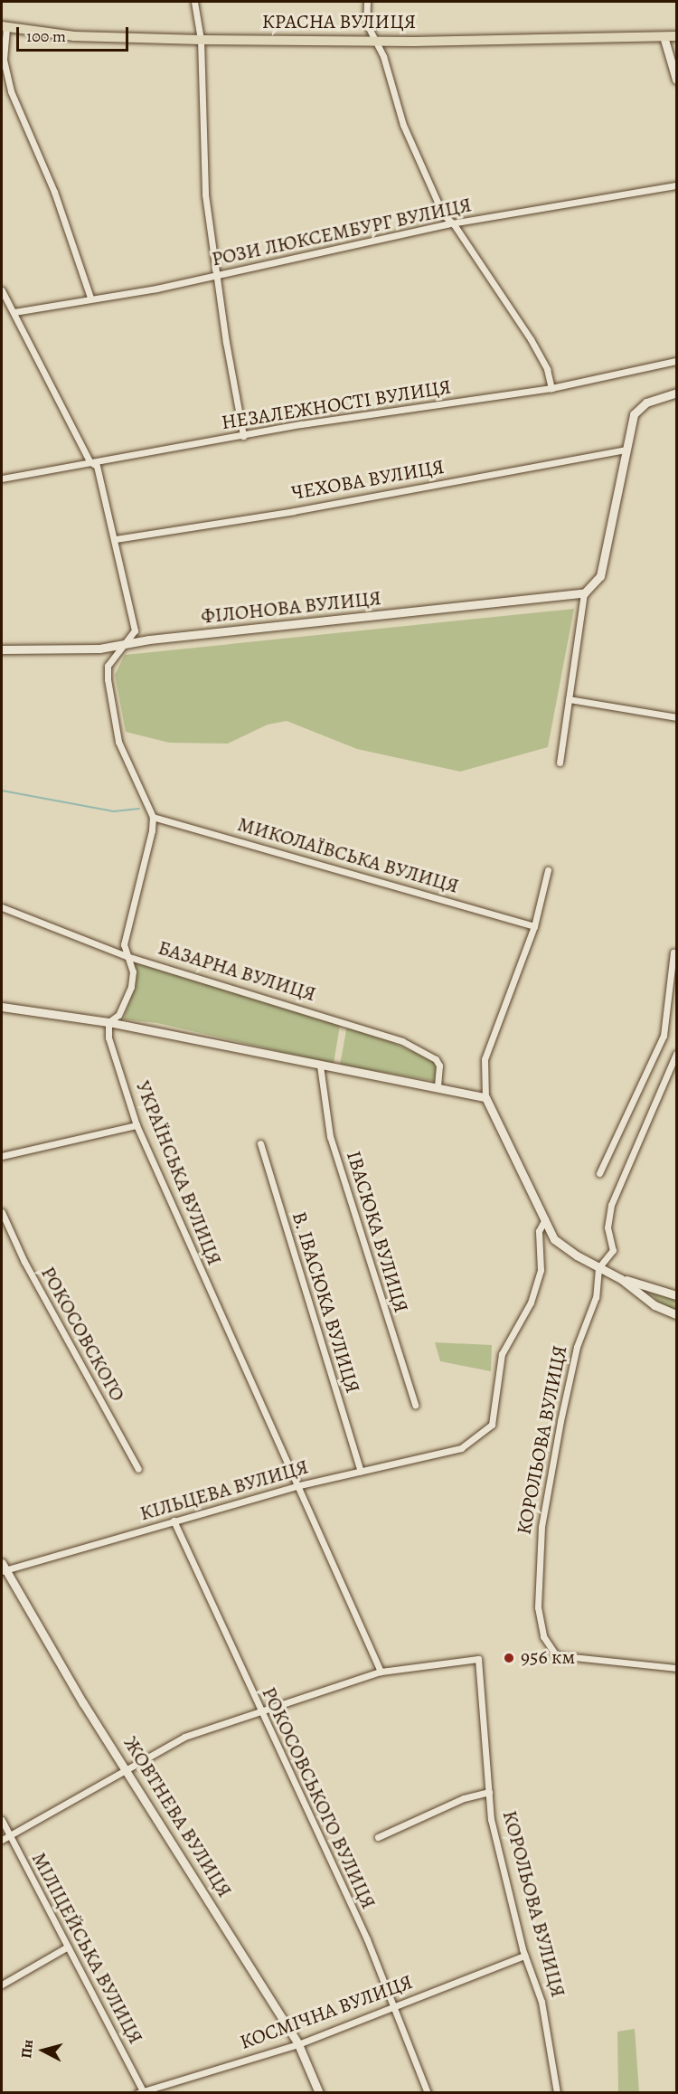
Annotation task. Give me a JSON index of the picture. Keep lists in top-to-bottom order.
{
  "streets": {
    "main road": ["КРАСНА ВУЛИЦЯ", "ФІЛОНОВА ВУЛИЦЯ", "ЖОВТНЕВА ВУЛИЦЯ"],
    "street": [
      "РОЗИ ЛЮКСЕМБУРГ ВУЛИЦЯ",
      "НЕЗАЛЕЖНОСТІ ВУЛИЦЯ",
      "ЧЕХОВА ВУЛИЦЯ",
      "МИКОЛАЇВСЬКА ВУЛИЦЯ",
      "БАЗАРНА ВУЛИЦЯ",
      "УКРАЇНСЬКА ВУЛИЦЯ",
      "ІВАСЮКА ВУЛИЦЯ",
      "В. ІВАСЮКА ВУЛИЦЯ",
      "РОКОСОВСКОГО",
      "КОРОЛЬОВА ВУЛИЦЯ",
      "КІЛЬЦЕВА ВУЛИЦЯ",
      "РОКОСОВСЬКОГО ВУЛИЦЯ",
      "МІЛІЦЕЙСЬКА ВУЛИЦЯ",
      "КОСМІЧНА ВУЛИЦЯ"
    ]
  },
  "crossings": [
    ["УКРАЇНСЬКА ВУЛИЦЯ", "КОРОЛЬОВА ВУЛИЦЯ"],
    ["УКРАЇНСЬКА ВУЛИЦЯ", "КІЛЬЦЕВА ВУЛИЦЯ"],
    ["В. ІВАСЮКА ВУЛИЦЯ", "КІЛЬЦЕВА ВУЛИЦЯ"],
    ["КОРОЛЬОВА ВУЛИЦЯ", "КОСМІЧНА ВУЛИЦЯ"],
    ["КІЛЬЦЕВА ВУЛИЦЯ", "РОКОСОВСЬКОГО ВУЛИЦЯ"],
    ["КІЛЬЦЕВА ВУЛИЦЯ", "ЖОВТНЕВА ВУЛИЦЯ"],
    ["РОКОСОВСЬКОГО ВУЛИЦЯ", "КОСМІЧНА ВУЛИЦЯ"],
    ["ЖОВТНЕВА ВУЛИЦЯ", "КОСМІЧНА ВУЛИЦЯ"],
    ["МІЛІЦЕЙСЬКА ВУЛИЦЯ", "КОСМІЧНА ВУЛИЦЯ"]
  ],
  "places": ["956 км"],
  "scale_bar": "100 m",
  "north": "left"
}
